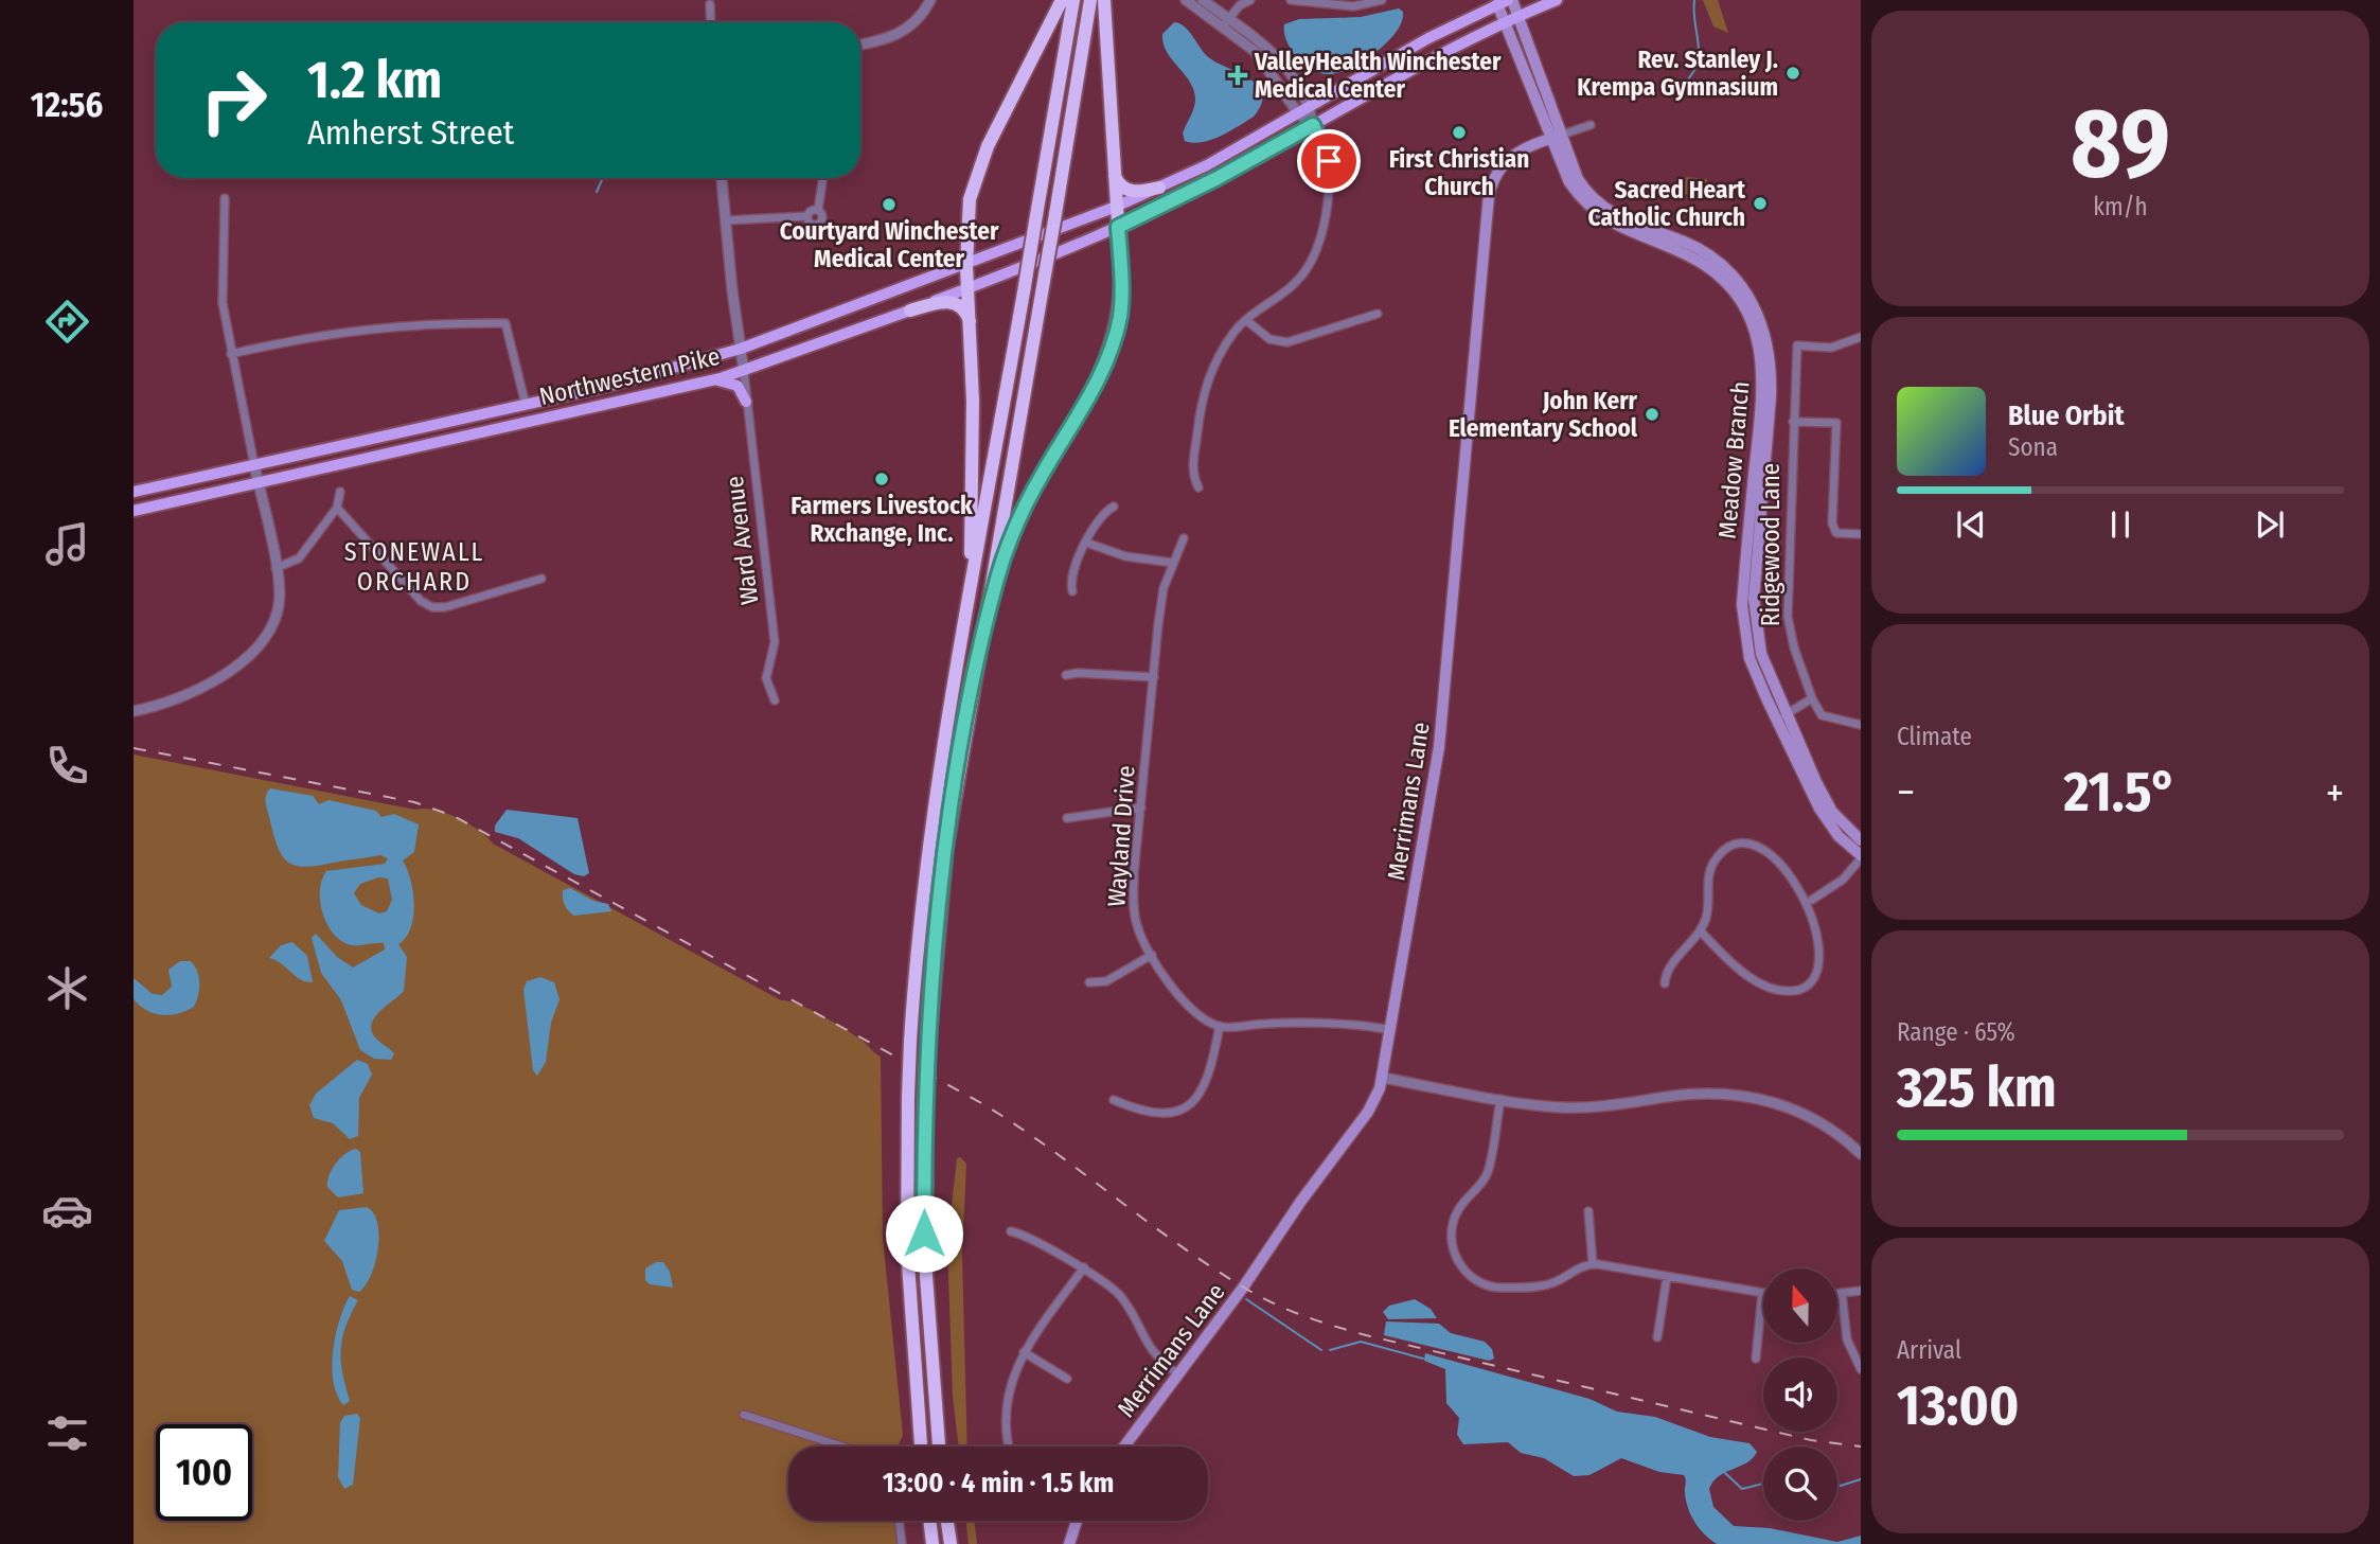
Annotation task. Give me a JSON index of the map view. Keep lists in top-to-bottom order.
{
  "streets": {
    "main road": ["Northwestern Pike", "Meadow Branch", "Merrimans Lane"],
    "street": ["Ward Avenue", "Ridgewood Lane", "Wayland Drive"]
  },
  "crossings": [
    ["Northwestern Pike", "Ward Avenue"],
    ["Meadow Branch", "Merrimans Lane"]
  ],
  "districts": ["STONEWALL ORCHARD"],
  "places": {
    "other": [
      "Rev. Stanley J. Krempa Gymnasium",
      "First Christian Church",
      "Sacred Heart Catholic Church",
      "Courtyard Winchester Medical Center",
      "John Kerr Elementary School",
      "Farmers Livestock Rxchange, Inc."
    ],
    "health": ["ValleyHealth Winchester Medical Center"]
  },
  "north": "top",
  "page": {
    "tabs": "12:56",
    "tile": [
      ["89", "km/h"],
      "Climate",
      ["Range · 65%", "325 km"],
      ["Arrival", "13:00"]
    ],
    "turn": ["1.2 km", "Amherst Street"],
    "song": ["Blue Orbit", "Sona"],
    "heat": ["−", "21.5°", "+"],
    "limit": "100",
    "trip": "13:00 · 4 min · 1.5 km"
  }
}
